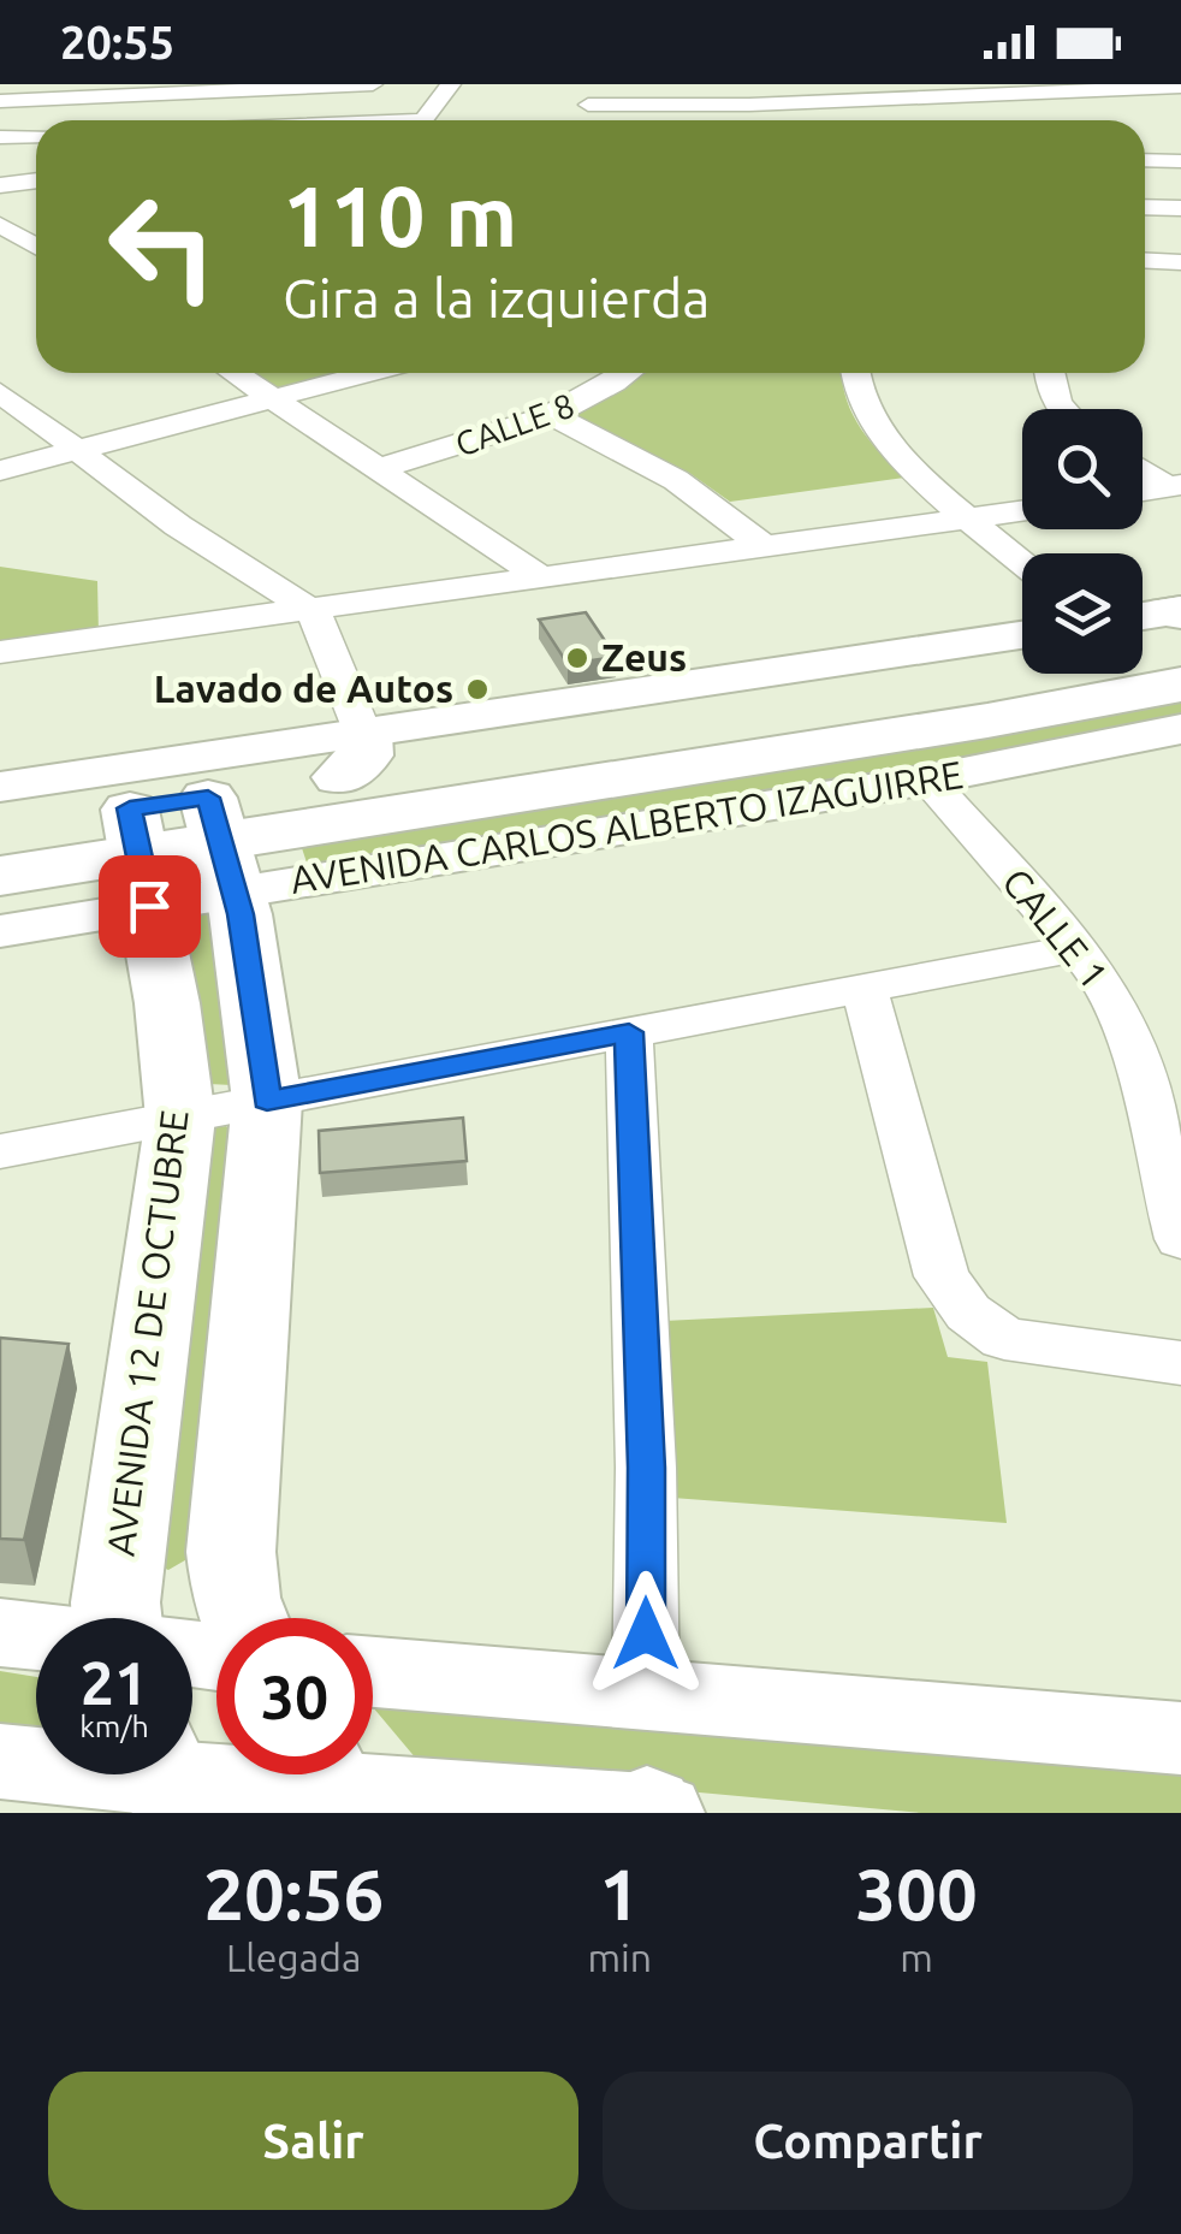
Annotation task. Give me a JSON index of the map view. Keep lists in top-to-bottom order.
{
  "streets": {
    "main road": ["AVENIDA CARLOS ALBERTO IZAGUIRRE", "AVENIDA 12 DE OCTUBRE"],
    "street": ["CALLE 8", "CALLE 1"]
  },
  "crossings": [
    ["AVENIDA CARLOS ALBERTO IZAGUIRRE", "CALLE 1"],
    ["AVENIDA CARLOS ALBERTO IZAGUIRRE", "AVENIDA 12 DE OCTUBRE"]
  ],
  "places": ["Zeus", "Lavado de Autos"],
  "page": {
    "status": "20:55",
    "turn": ["110 m", "Gira a la izquierda"],
    "speed": "21 km/h",
    "limit": "30",
    "eta": [
      "20:56",
      "Llegada",
      "1",
      "min",
      "300",
      "m"
    ],
    "buttons": ["Salir", "Compartir"]
  }
}
